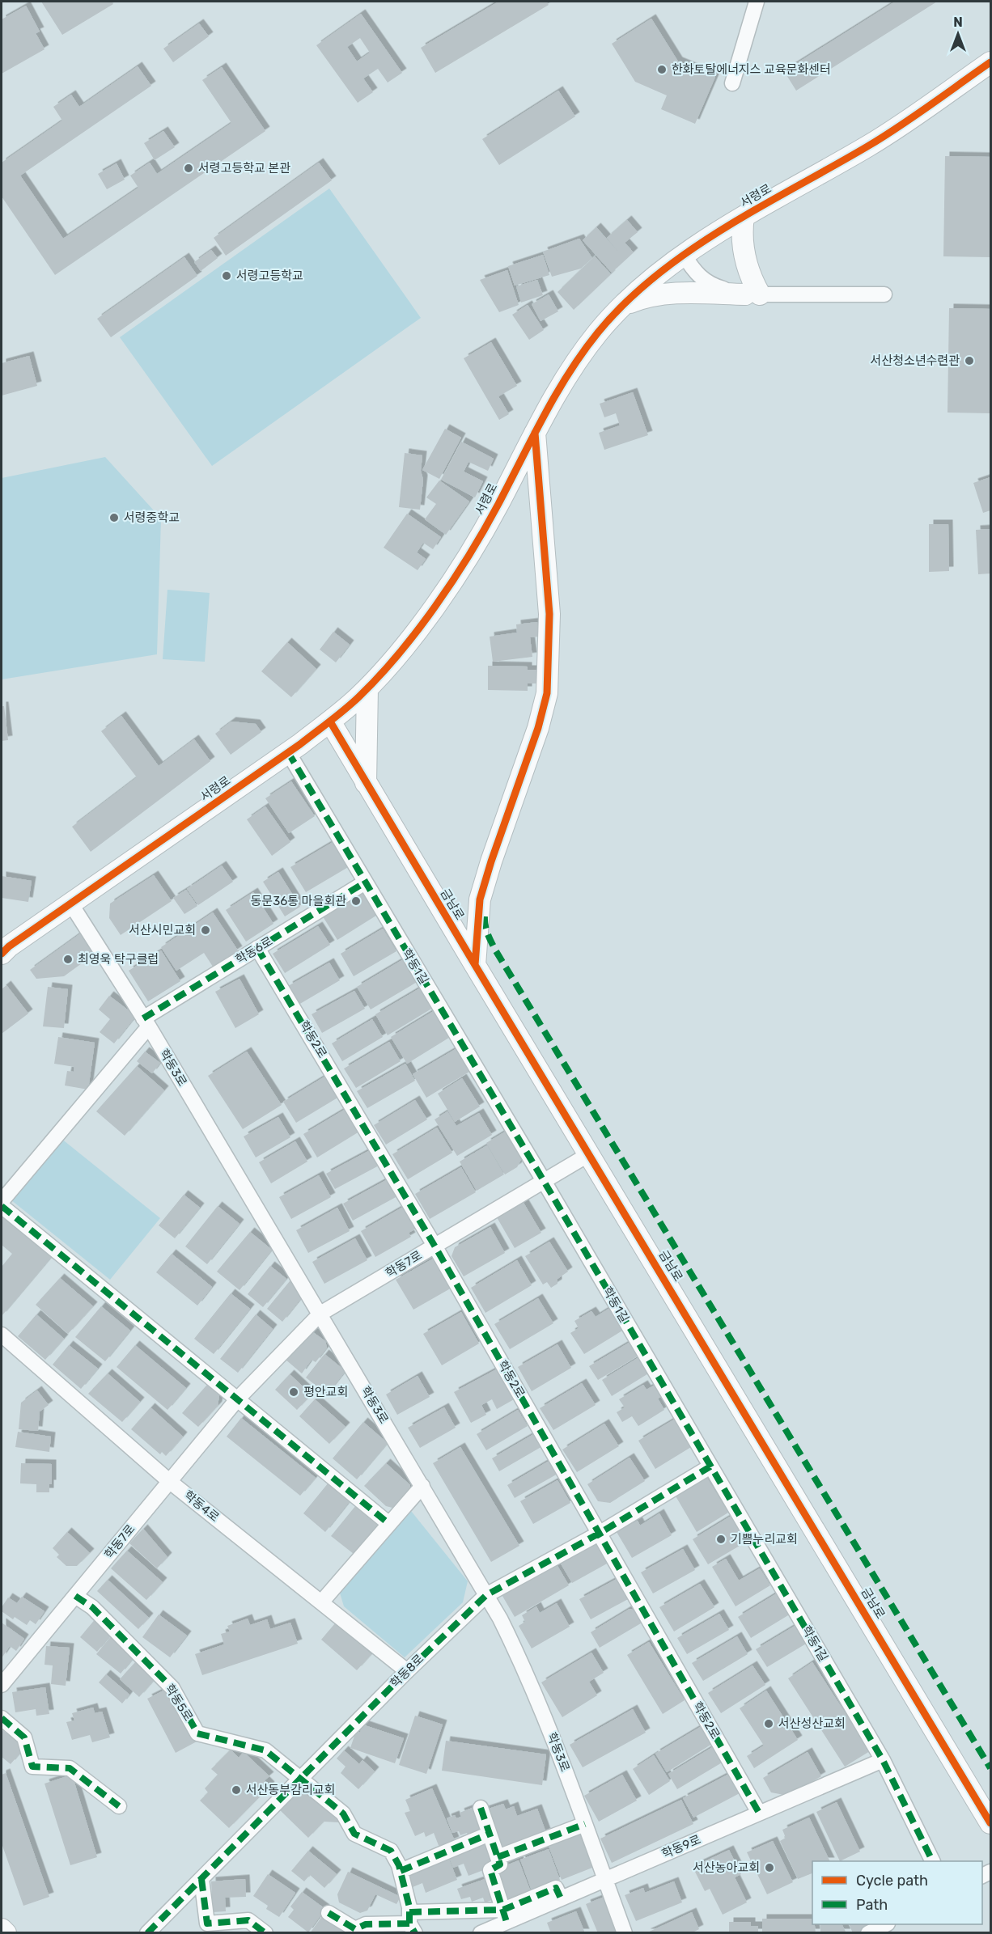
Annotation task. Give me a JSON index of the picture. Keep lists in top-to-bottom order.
{
  "streets": {
    "street": [
      "서령로",
      "금남로",
      "학동6로",
      "학동1길",
      "학동2로",
      "학동3로",
      "학동7로",
      "학동4로",
      "학동8로",
      "학동5로",
      "학동9로"
    ]
  },
  "crossings": [
    ["서령로", "금남로"],
    ["서령로", "학동1길"],
    ["서령로", "학동3로"],
    ["금남로", "학동7로"],
    ["학동6로", "학동1길"],
    ["학동6로", "학동2로"],
    ["학동6로", "학동3로"],
    ["학동1길", "학동7로"],
    ["학동1길", "학동8로"],
    ["학동1길", "학동9로"],
    ["학동2로", "학동7로"],
    ["학동2로", "학동8로"],
    ["학동2로", "학동9로"],
    ["학동3로", "학동7로"],
    ["학동3로", "학동8로"],
    ["학동3로", "학동9로"],
    ["학동7로", "학동4로"],
    ["학동7로", "학동5로"],
    ["학동4로", "학동8로"],
    ["학동8로", "학동5로"]
  ],
  "places": [
    "한화토탈에너지스 교육문화센터",
    "서령고등학교 본관",
    "서령고등학교",
    "서산청소년수련관",
    "서령중학교",
    "동문36통 마을회관",
    "서산시민교회",
    "최영욱 탁구클럽",
    "평안교회",
    "기쁨누리교회",
    "서산성산교회",
    "서산동부감리교회",
    "서산농아교회"
  ],
  "legend": ["Cycle path", "Path"],
  "north": "top"
}
